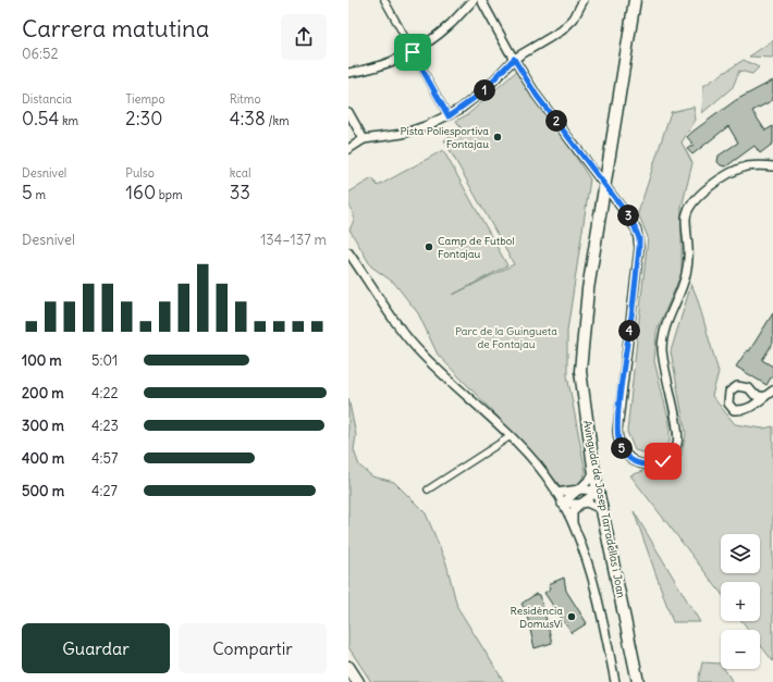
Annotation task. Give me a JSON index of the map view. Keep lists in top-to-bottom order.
{
  "streets": {
    "main road": ["Avinguda de Josep Tarradellas i Joan"]
  },
  "parks": ["Parc de la Guingueta de Fontajau"],
  "places": ["Pista Poliesportiva Fontajau", "Camp de Futbol Fontajau", "Residència DomusVi"],
  "page": {
    "heading": ["Carrera matutina", "06:52"],
    "stats": [
      ["Distancia", "0.54 km"],
      ["Tiempo", "2:30"],
      ["Ritmo", "4:38 /km"],
      ["Desnivel", "5 m"],
      ["Pulso", "160 bpm"],
      ["kcal", "33"]
    ],
    "pins": [
      "1",
      "2",
      "3",
      "4",
      "5"
    ],
    "chart": ["Desnivel", "134–137 m"],
    "list": [
      {
        "name": "100 m",
        "note": "5:01"
      },
      {
        "name": "200 m",
        "note": "4:22"
      },
      {
        "name": "300 m",
        "note": "4:23"
      },
      {
        "name": "400 m",
        "note": "4:57"
      },
      {
        "name": "500 m",
        "note": "4:27"
      }
    ],
    "map_buttons": ["+", "−"],
    "buttons": ["Guardar", "Compartir"]
  }
}
